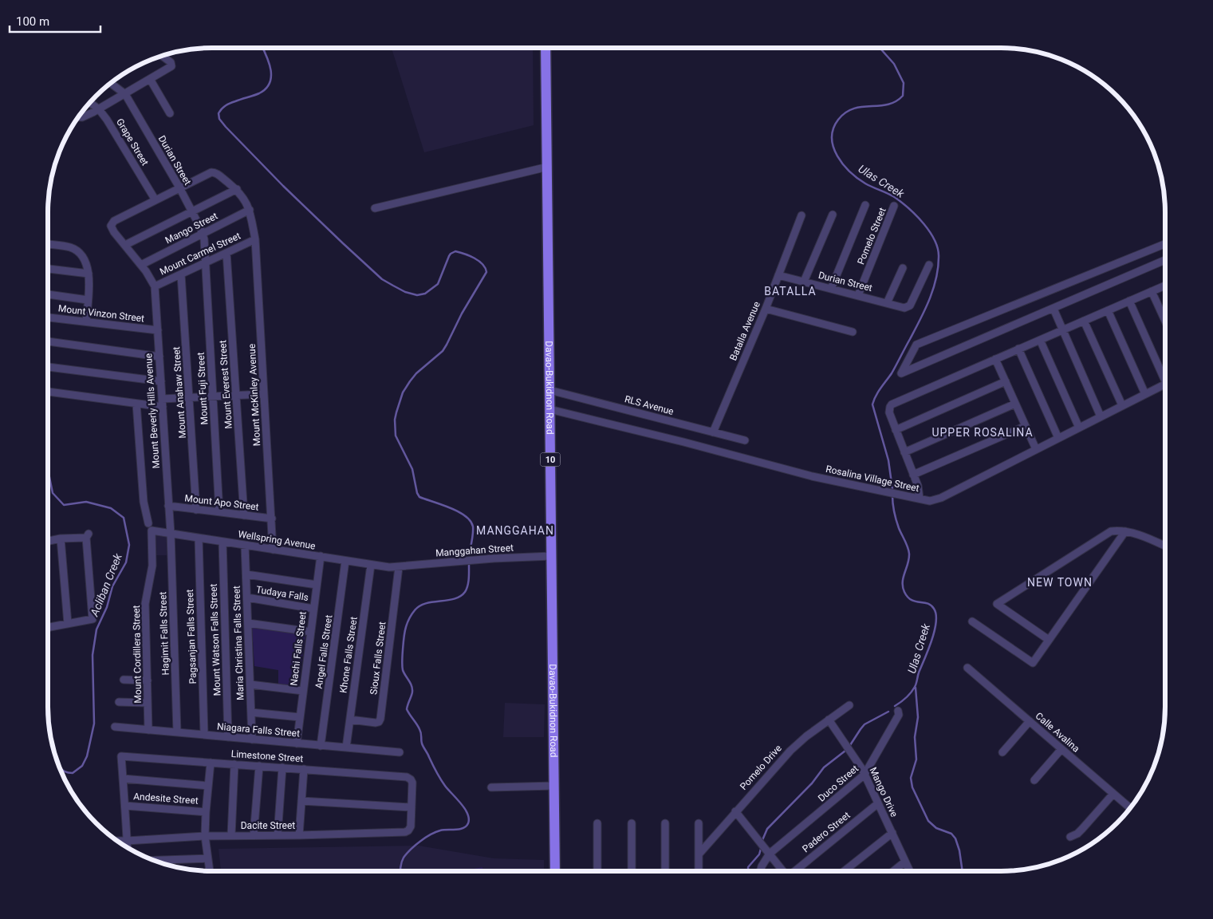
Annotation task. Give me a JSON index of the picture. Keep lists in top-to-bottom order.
{
  "streets": {
    "highway": ["Davao-Bukidnon Road", "10"],
    "street": [
      "Grape Street",
      "Durian Street",
      "Mango Street",
      "Pomelo Street",
      "Mount Carmel Street",
      "Mount Vinzon Street",
      "Batalla Avenue",
      "Mount Everest Street",
      "Mount Fuji Street",
      "Mount Anahaw Street",
      "Mount McKinley Avenue",
      "RLS Avenue",
      "Mount Beverly Hills Avenue",
      "Rosalina Village Street",
      "Mount Apo Street",
      "Wellspring Avenue",
      "Manggahan Street",
      "Tudaya Falls",
      "Hagimit Falls Street",
      "Pagsanjan Falls Street",
      "Mount Watson Falls Street",
      "Maria Christina Falls Street",
      "Nachi Falls Street",
      "Angel Falls Street",
      "Mount Cordillera Street",
      "Khone Falls Street",
      "Sioux Falls Street",
      "Niagara Falls Street",
      "Calle Avalina",
      "Limestone Street",
      "Pomelo Drive",
      "Duco Street",
      "Mango Drive",
      "Andesite Street",
      "Dacite Street",
      "Padero Street"
    ]
  },
  "crossings": [
    ["Durian Street", "Mango Street"],
    ["Durian Street", "Pomelo Street"],
    ["Durian Street", "Mount Carmel Street"],
    ["Durian Street", "Batalla Avenue"],
    ["Durian Street", "Mount Fuji Street"],
    ["Durian Street", "Mount McKinley Avenue"],
    ["Mango Street", "Mount McKinley Avenue"],
    ["Mount Carmel Street", "Mount Everest Street"],
    ["Mount Carmel Street", "Mount Fuji Street"],
    ["Mount Carmel Street", "Mount Anahaw Street"],
    ["Mount Carmel Street", "Mount McKinley Avenue"],
    ["Mount Carmel Street", "Mount Beverly Hills Avenue"],
    ["Mount Vinzon Street", "Mount Beverly Hills Avenue"],
    ["Batalla Avenue", "RLS Avenue"],
    ["Mount Everest Street", "Mount Apo Street"],
    ["Davao-Bukidnon Road", "RLS Avenue"],
    ["Davao-Bukidnon Road", "Rosalina Village Street"],
    ["Davao-Bukidnon Road", "Manggahan Street"],
    ["Mount Fuji Street", "Mount Apo Street"],
    ["Mount Anahaw Street", "Mount Apo Street"],
    ["Mount McKinley Avenue", "Mount Apo Street"],
    ["Mount McKinley Avenue", "Wellspring Avenue"],
    ["Mount Beverly Hills Avenue", "Mount Apo Street"],
    ["Mount Beverly Hills Avenue", "Wellspring Avenue"],
    ["Mount Beverly Hills Avenue", "Hagimit Falls Street"],
    ["Wellspring Avenue", "Manggahan Street"],
    ["Wellspring Avenue", "Hagimit Falls Street"],
    ["Wellspring Avenue", "Pagsanjan Falls Street"],
    ["Wellspring Avenue", "Mount Watson Falls Street"],
    ["Wellspring Avenue", "Maria Christina Falls Street"],
    ["Wellspring Avenue", "Nachi Falls Street"],
    ["Wellspring Avenue", "Angel Falls Street"],
    ["Wellspring Avenue", "Mount Cordillera Street"],
    ["Wellspring Avenue", "Khone Falls Street"],
    ["Wellspring Avenue", "Sioux Falls Street"],
    ["Manggahan Street", "Sioux Falls Street"],
    ["Tudaya Falls", "Maria Christina Falls Street"],
    ["Tudaya Falls", "Nachi Falls Street"],
    ["Hagimit Falls Street", "Niagara Falls Street"],
    ["Pagsanjan Falls Street", "Niagara Falls Street"],
    ["Mount Watson Falls Street", "Niagara Falls Street"],
    ["Maria Christina Falls Street", "Niagara Falls Street"],
    ["Nachi Falls Street", "Niagara Falls Street"],
    ["Angel Falls Street", "Niagara Falls Street"],
    ["Mount Cordillera Street", "Niagara Falls Street"],
    ["Khone Falls Street", "Sioux Falls Street"],
    ["Khone Falls Street", "Niagara Falls Street"],
    ["Limestone Street", "Dacite Street"],
    ["Pomelo Drive", "Mango Drive"],
    ["Duco Street", "Mango Drive"],
    ["Mango Drive", "Padero Street"]
  ],
  "districts": [
    "BATALLA",
    "UPPER ROSALINA",
    "MANGGAHAN",
    "NEW TOWN"
  ],
  "water": ["Ulas Creek", "Acliban Creek"],
  "scale_bar": "100 m"
}
